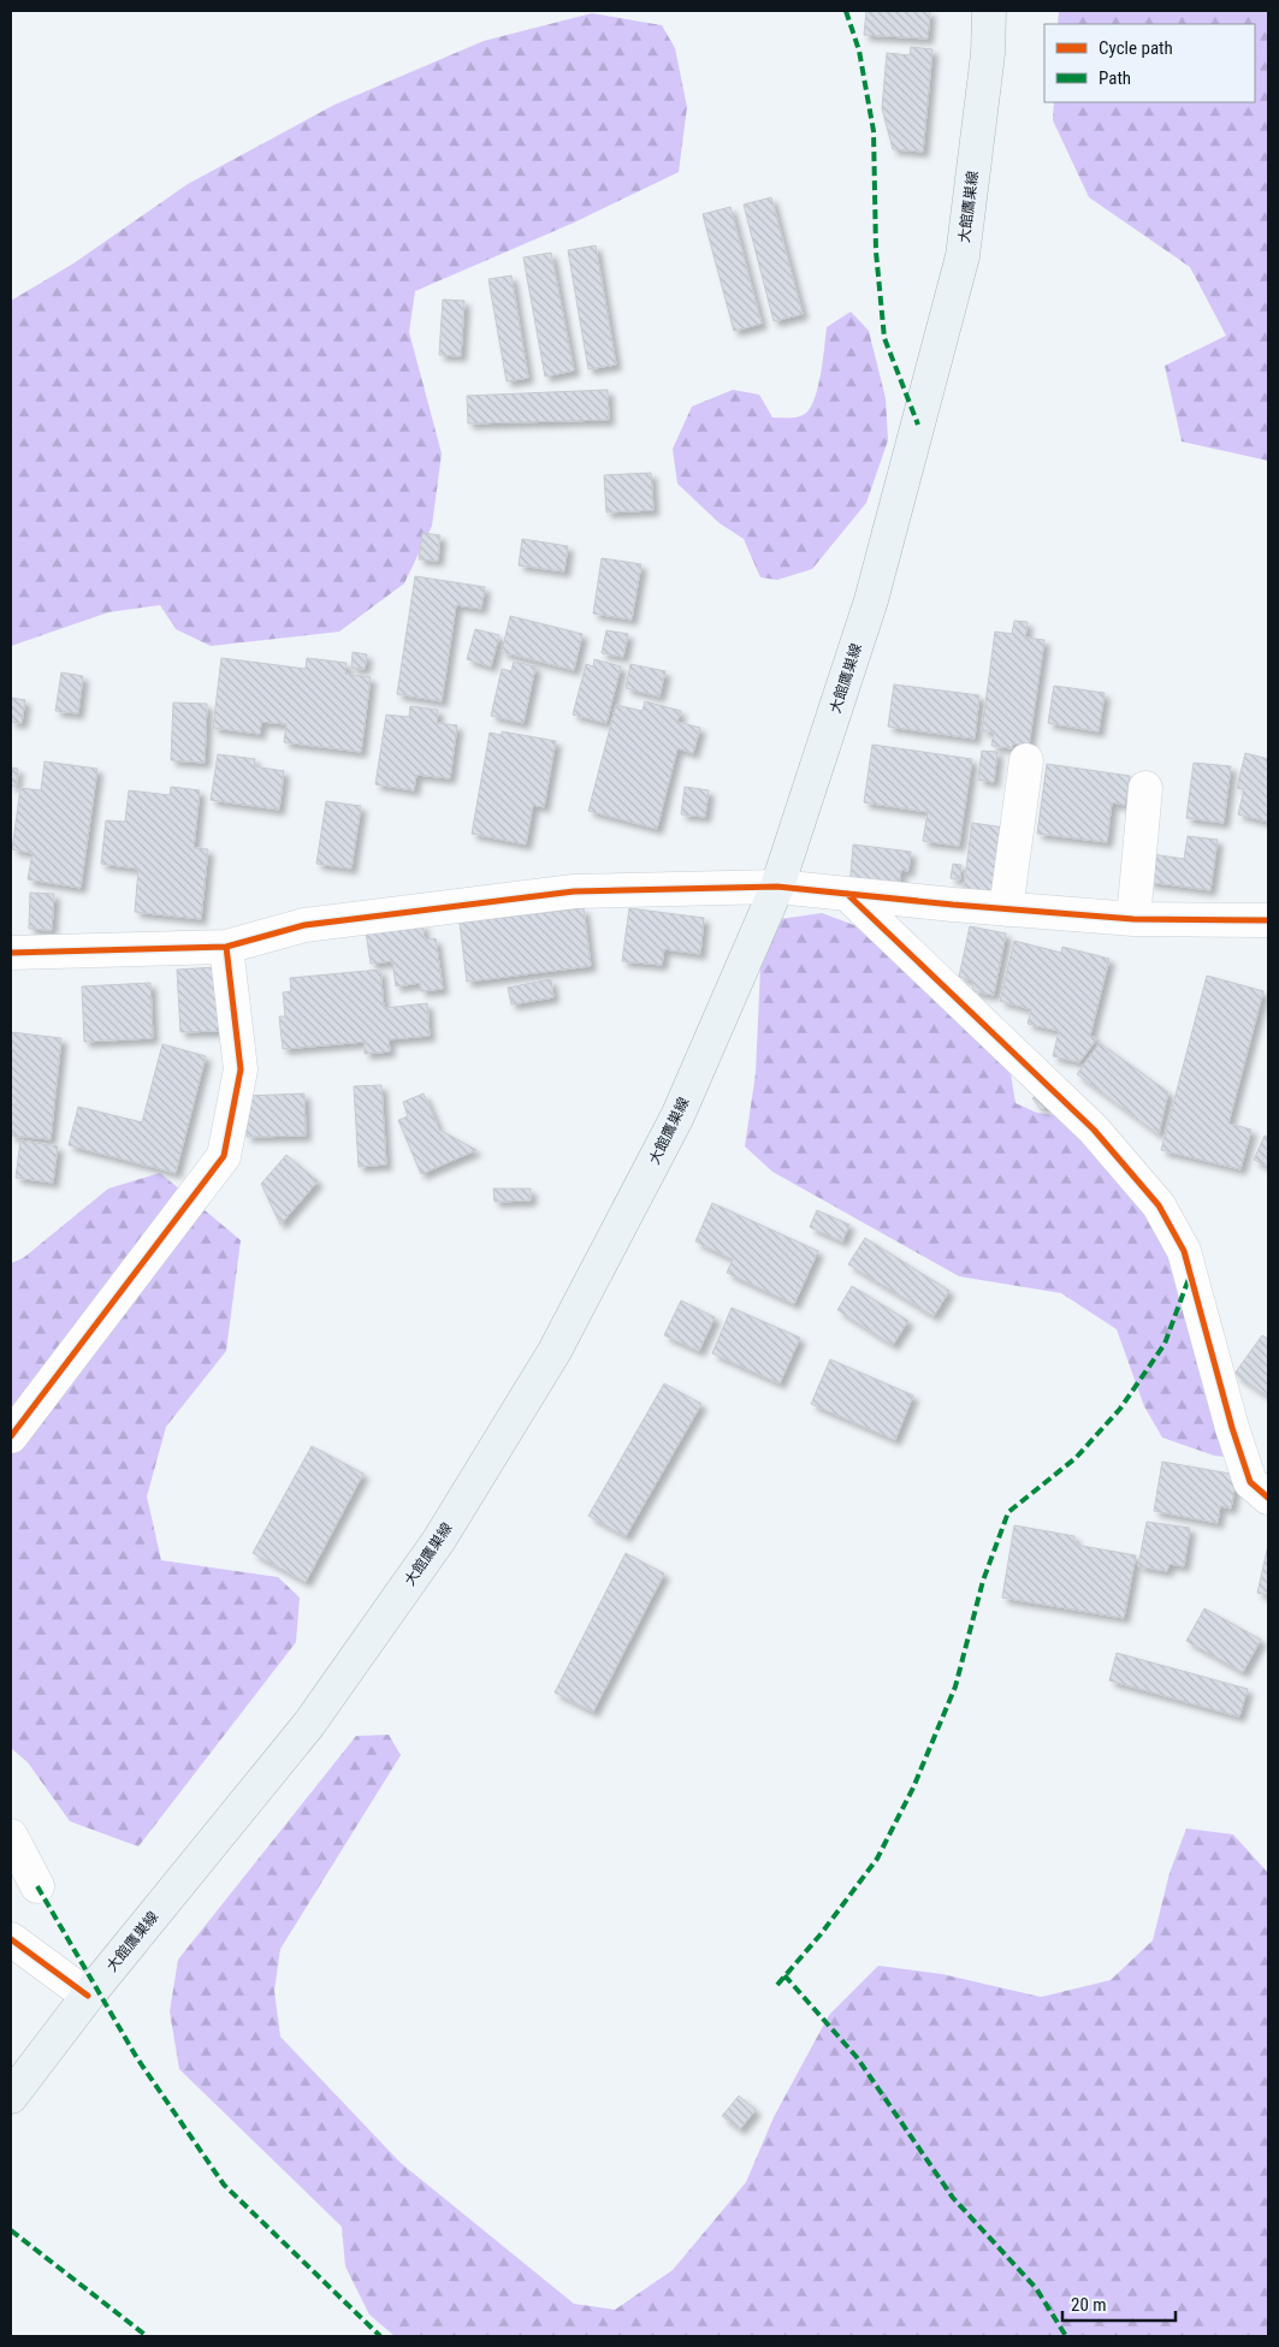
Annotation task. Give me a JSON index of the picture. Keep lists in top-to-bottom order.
{
  "streets": {
    "main road": ["大館鷹巣線"]
  },
  "legend": ["Cycle path", "Path"],
  "scale_bar": "20 m"
}
